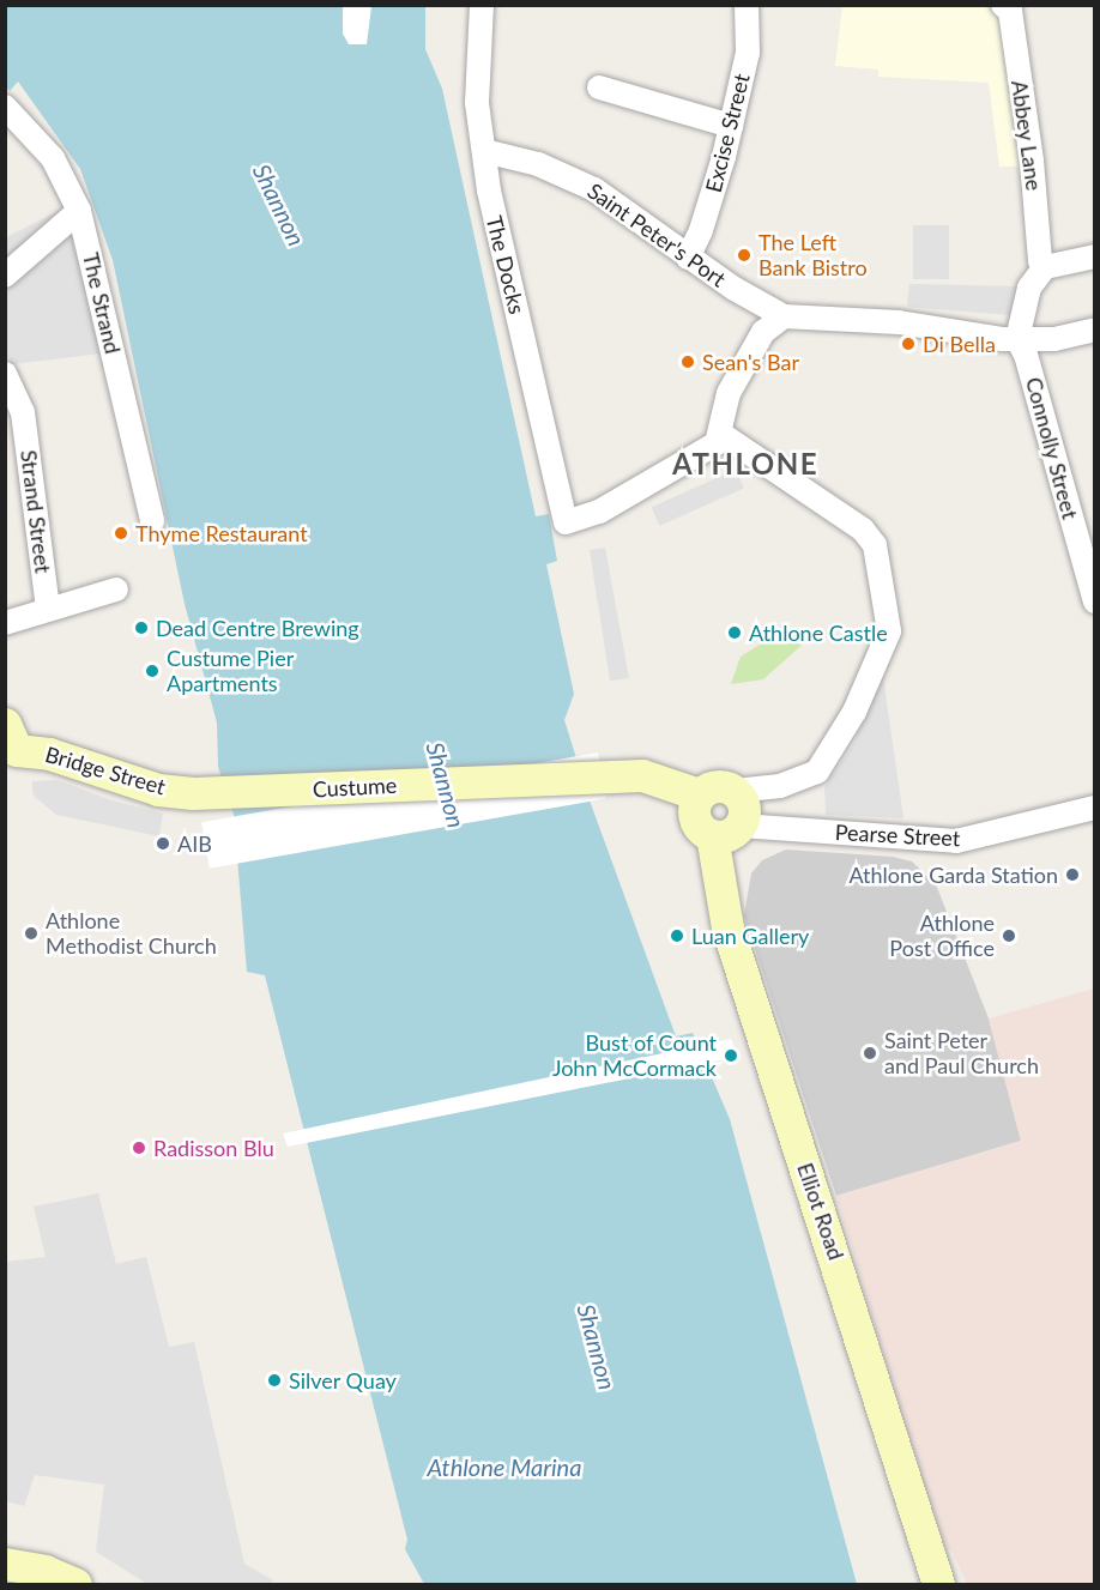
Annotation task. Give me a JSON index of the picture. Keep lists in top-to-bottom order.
{
  "streets": {
    "main road": ["Bridge Street", "Custume", "Elliot Road"],
    "street": [
      "Excise Street",
      "Abbey Lane",
      "Saint Peter's Port",
      "The Docks",
      "The Strand",
      "Connolly Street",
      "Strand Street",
      "Pearse Street"
    ]
  },
  "crossings": [
    ["Excise Street", "Saint Peter's Port"],
    ["Saint Peter's Port", "The Docks"],
    ["Bridge Street", "Custume"],
    ["Custume", "Pearse Street"],
    ["Custume", "Elliot Road"],
    ["Pearse Street", "Elliot Road"]
  ],
  "districts": ["ATHLONE"],
  "water": ["Shannon", "Athlone Marina"],
  "places": [
    "The Left Bank Bistro",
    "Di Bella",
    "Sean's Bar",
    "Thyme Restaurant",
    "Dead Centre Brewing",
    "Athlone Castle",
    "Custume Pier Apartments",
    "AIB",
    "Athlone Garda Station",
    "Athlone Methodist Church",
    "Luan Gallery",
    "Athlone Post Office",
    "Saint Peter and Paul Church",
    "Bust of Count John McCormack",
    "Radisson Blu",
    "Silver Quay"
  ]
}
